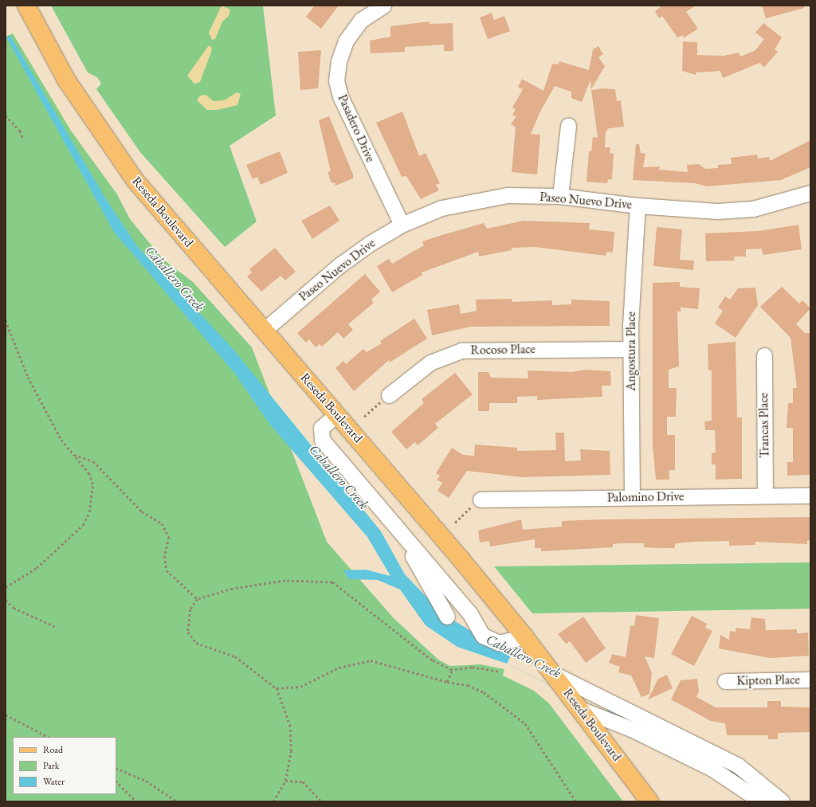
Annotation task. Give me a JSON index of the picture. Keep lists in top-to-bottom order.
{
  "streets": {
    "main road": ["Reseda Boulevard"],
    "street": [
      "Pasadero Drive",
      "Paseo Nuevo Drive",
      "Rocoso Place",
      "Angostura Place",
      "Trancas Place",
      "Palomino Drive",
      "Kipton Place"
    ]
  },
  "crossings": [
    ["Pasadero Drive", "Paseo Nuevo Drive"],
    ["Paseo Nuevo Drive", "Reseda Boulevard"],
    ["Paseo Nuevo Drive", "Angostura Place"],
    ["Rocoso Place", "Angostura Place"],
    ["Angostura Place", "Palomino Drive"],
    ["Trancas Place", "Palomino Drive"]
  ],
  "water": ["Caballero Creek"],
  "legend": ["Road", "Park", "Water"]
}
